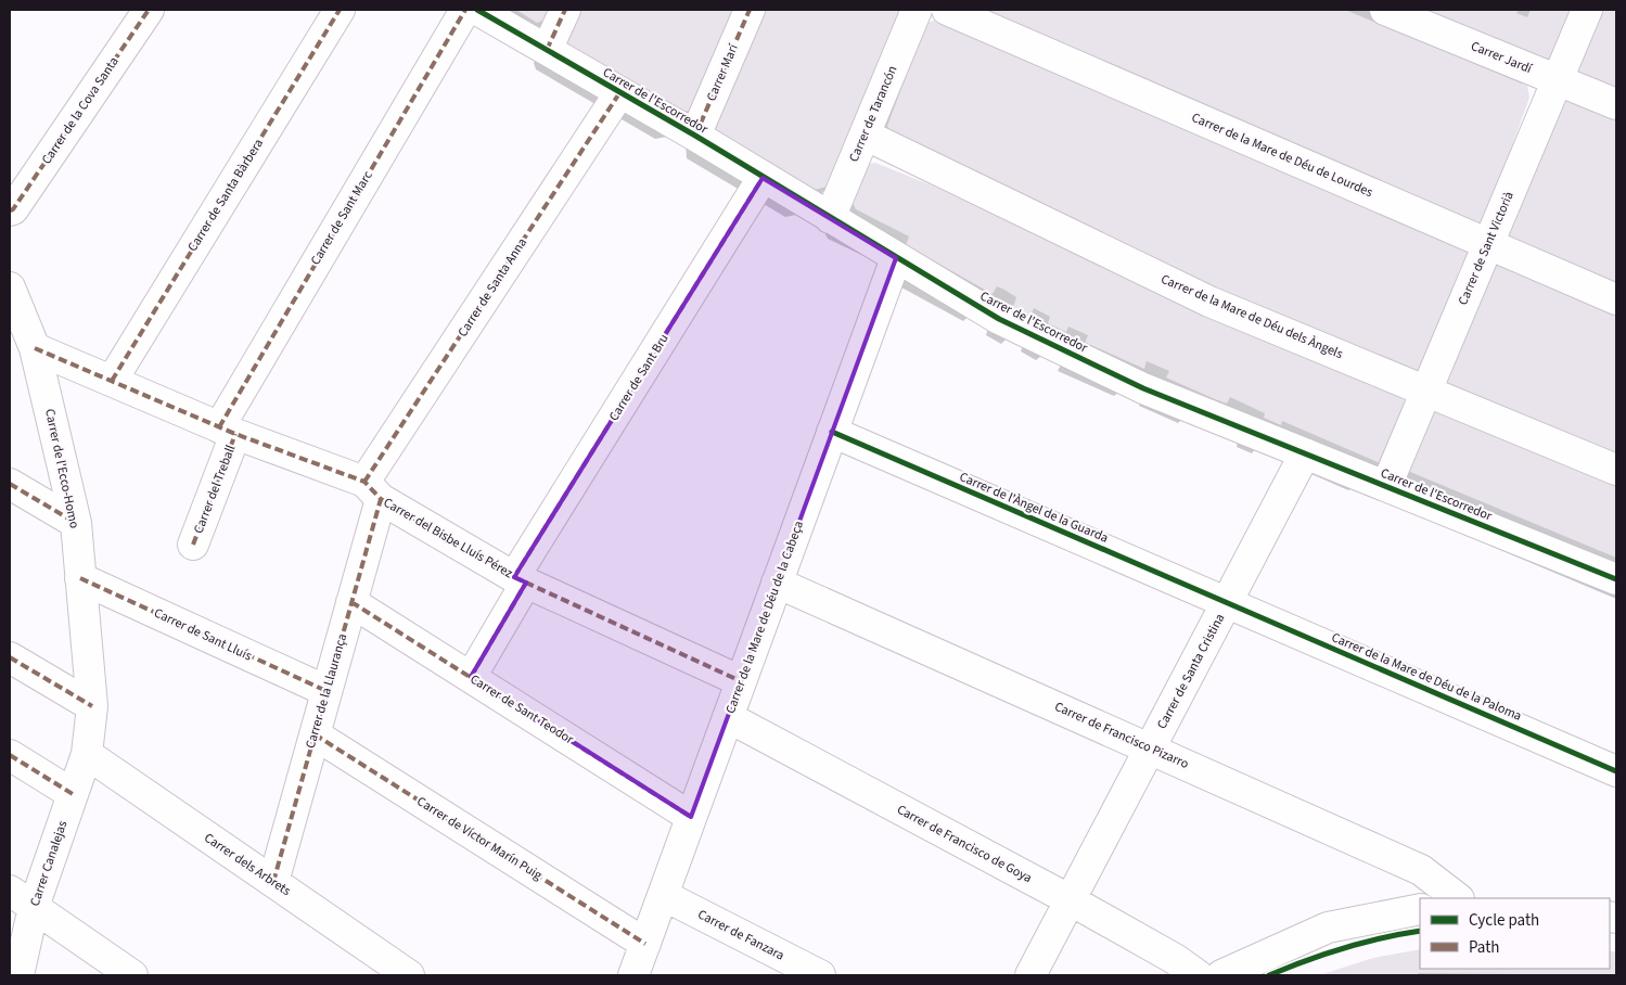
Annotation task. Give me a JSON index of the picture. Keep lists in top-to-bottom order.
{
  "streets": {
    "street": [
      "Carrer Jardí",
      "Carrer Marí",
      "Carrer de l'Escorredor",
      "Carrer de la Cova Santa",
      "Carrer de Tarancón",
      "Carrer de la Mare de Déu de Lourdes",
      "Carrer de Santa Bàrbera",
      "Carrer de Sant Marc",
      "Carrer de Sant Victorià",
      "Carrer de Santa Anna",
      "Carrer de la Mare de Déu dels Àngels",
      "Carrer de Sant Bru",
      "Carrer de l'Ecco-Homo",
      "Carrer del Treball",
      "Carrer de l'Àngel de la Guarda",
      "Carrer del Bisbe Lluís Pérez",
      "Carrer de la Mare de Déu de la Cabeça",
      "Carrer de Sant Lluís",
      "Carrer de Santa Cristina",
      "Carrer de la Mare de Déu de la Paloma",
      "Carrer de la Llaurança",
      "Carrer de Sant Teodor",
      "Carrer de Francisco Pizarro",
      "Carrer de Víctor Marín Puig",
      "Carrer de Francisco de Goya",
      "Carrer Canalejas",
      "Carrer dels Arbrets",
      "Carrer de Fanzara"
    ]
  },
  "crossings": [
    ["Carrer Jardí", "Carrer de Sant Victorià"],
    ["Carrer Marí", "Carrer de l'Escorredor"],
    ["Carrer de l'Escorredor", "Carrer de Tarancón"],
    ["Carrer de l'Escorredor", "Carrer de Sant Victorià"],
    ["Carrer de l'Escorredor", "Carrer de Santa Anna"],
    ["Carrer de l'Escorredor", "Carrer de Sant Bru"],
    ["Carrer de l'Escorredor", "Carrer de la Mare de Déu de la Cabeça"],
    ["Carrer de l'Escorredor", "Carrer de Santa Cristina"],
    ["Carrer de Tarancón", "Carrer de la Mare de Déu dels Àngels"],
    ["Carrer de la Mare de Déu de Lourdes", "Carrer de Sant Victorià"],
    ["Carrer de Santa Bàrbera", "Carrer del Bisbe Lluís Pérez"],
    ["Carrer de Sant Marc", "Carrer del Treball"],
    ["Carrer de Sant Marc", "Carrer del Bisbe Lluís Pérez"],
    ["Carrer de Sant Victorià", "Carrer de la Mare de Déu dels Àngels"],
    ["Carrer de Santa Anna", "Carrer del Bisbe Lluís Pérez"],
    ["Carrer de Santa Anna", "Carrer de la Llaurança"],
    ["Carrer de Sant Bru", "Carrer del Bisbe Lluís Pérez"],
    ["Carrer de Sant Bru", "Carrer de Sant Teodor"],
    ["Carrer de l'Ecco-Homo", "Carrer del Bisbe Lluís Pérez"],
    ["Carrer de l'Ecco-Homo", "Carrer de Sant Lluís"],
    ["Carrer de l'Ecco-Homo", "Carrer Canalejas"],
    ["Carrer de l'Ecco-Homo", "Carrer dels Arbrets"],
    ["Carrer del Treball", "Carrer del Bisbe Lluís Pérez"],
    ["Carrer de l'Àngel de la Guarda", "Carrer de la Mare de Déu de la Cabeça"],
    ["Carrer de l'Àngel de la Guarda", "Carrer de Santa Cristina"],
    ["Carrer de l'Àngel de la Guarda", "Carrer de la Mare de Déu de la Paloma"],
    ["Carrer del Bisbe Lluís Pérez", "Carrer de la Mare de Déu de la Cabeça"],
    ["Carrer del Bisbe Lluís Pérez", "Carrer de la Llaurança"],
    ["Carrer de la Mare de Déu de la Cabeça", "Carrer de Sant Teodor"],
    ["Carrer de la Mare de Déu de la Cabeça", "Carrer de Francisco Pizarro"],
    ["Carrer de la Mare de Déu de la Cabeça", "Carrer de Víctor Marín Puig"],
    ["Carrer de la Mare de Déu de la Cabeça", "Carrer de Francisco de Goya"],
    ["Carrer de la Mare de Déu de la Cabeça", "Carrer de Fanzara"],
    ["Carrer de Sant Lluís", "Carrer de la Llaurança"],
    ["Carrer de Santa Cristina", "Carrer de la Mare de Déu de la Paloma"],
    ["Carrer de Santa Cristina", "Carrer de Francisco Pizarro"],
    ["Carrer de Santa Cristina", "Carrer de Francisco de Goya"],
    ["Carrer de la Llaurança", "Carrer de Sant Teodor"],
    ["Carrer de la Llaurança", "Carrer de Víctor Marín Puig"],
    ["Carrer de la Llaurança", "Carrer dels Arbrets"],
    ["Carrer Canalejas", "Carrer dels Arbrets"]
  ],
  "legend": ["Cycle path", "Path"]
}
